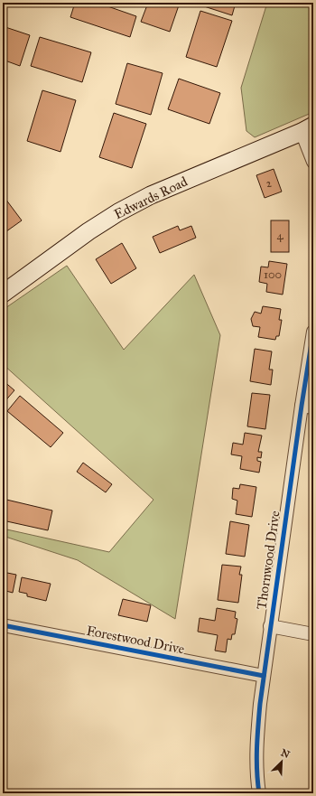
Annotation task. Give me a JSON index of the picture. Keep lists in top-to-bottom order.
{
  "streets": {
    "main road": ["Edwards Road"],
    "street": ["Thornwood Drive", "Forestwood Drive"]
  },
  "crossings": [
    ["Thornwood Drive", "Forestwood Drive"]
  ],
  "house_numbers": ["2", "4", "100"],
  "north": "top right"
}
